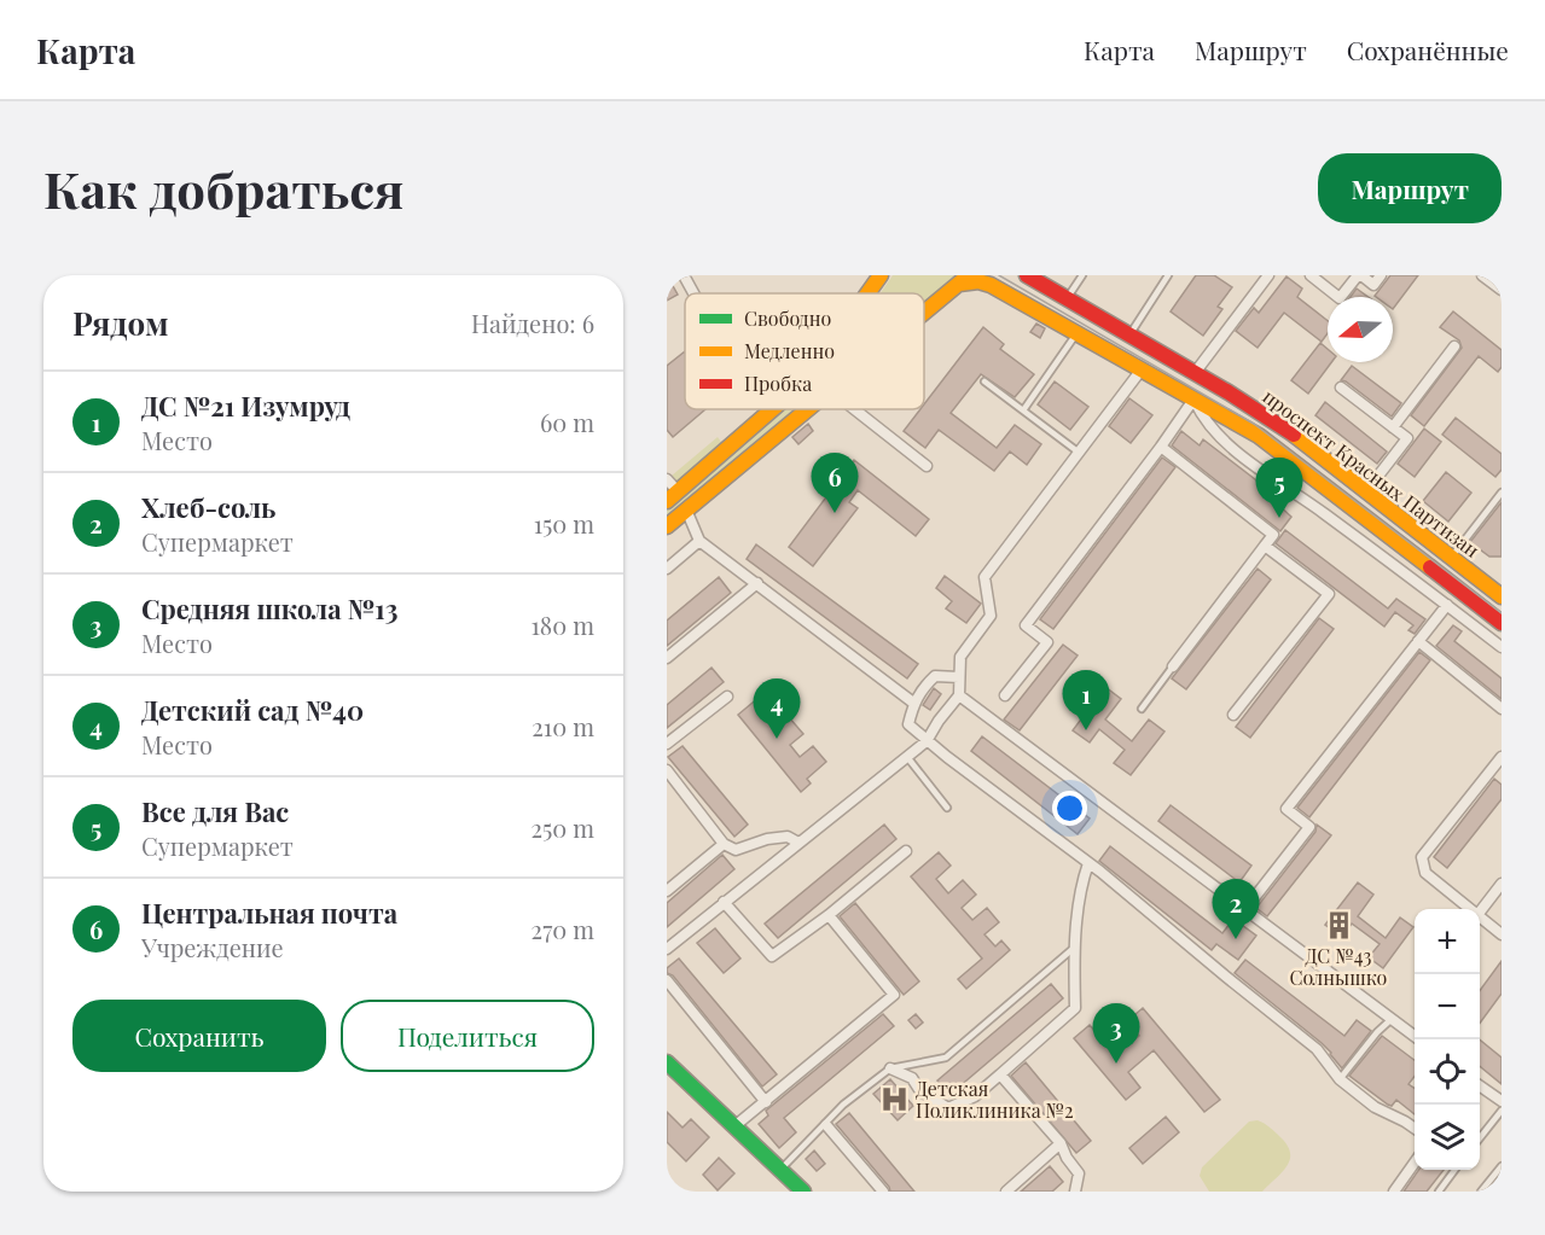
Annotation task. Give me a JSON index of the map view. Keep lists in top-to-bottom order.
{
  "streets": {
    "main road": ["проспект Красных Партизан"]
  },
  "places": {
    "building": ["ДС №43 Солнышко"],
    "hospital": ["Детская Поликлиника №2"]
  },
  "legend": ["Свободно", "Медленно", "Пробка"],
  "north": "left",
  "page": {
    "header": "Карта",
    "nav": ["Карта", "Маршрут", "Сохранённые"],
    "buttons": [
      "Маршрут",
      ["Сохранить", "Поделиться"]
    ],
    "title": "Как добраться",
    "heading": ["Рядом", "Найдено: 6"],
    "list": [
      {
        "mark": "1",
        "name": "ДС №21 Изумруд",
        "note": "Место",
        "value": "60 m"
      },
      {
        "mark": "2",
        "name": "Хлеб-соль",
        "note": "Супермаркет",
        "value": "150 m"
      },
      {
        "mark": "3",
        "name": "Средняя школа №13",
        "note": "Место",
        "value": "180 m"
      },
      {
        "mark": "4",
        "name": "Детский сад №40",
        "note": "Место",
        "value": "210 m"
      },
      {
        "mark": "5",
        "name": "Все для Вас",
        "note": "Супермаркет",
        "value": "250 m"
      },
      {
        "mark": "6",
        "name": "Центральная почта",
        "note": "Учреждение",
        "value": "270 m"
      }
    ],
    "pins": [
      "6",
      "5",
      "1",
      "4",
      "2",
      "3"
    ],
    "map_buttons": ["+", "−"]
  }
}
